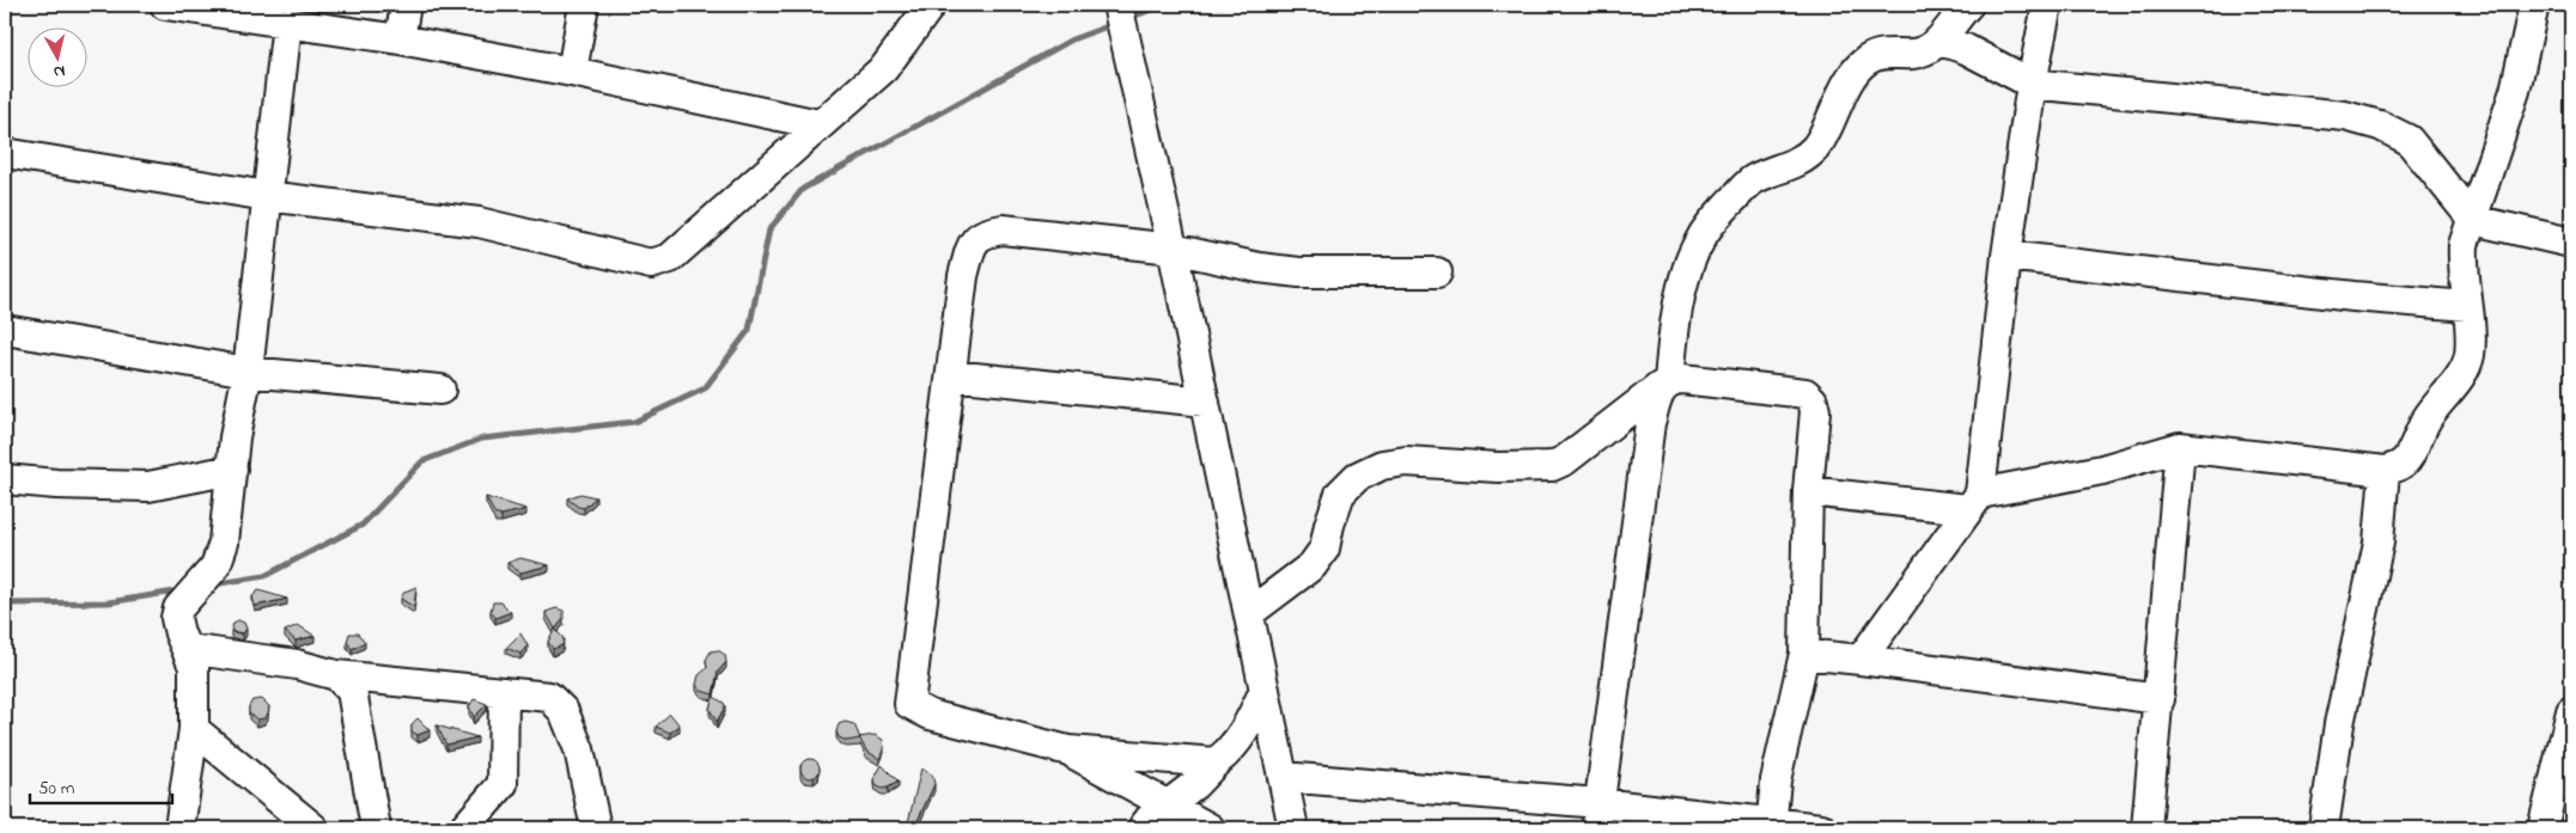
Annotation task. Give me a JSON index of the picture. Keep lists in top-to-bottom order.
{
  "scale_bar": "50 m",
  "north": "bottom"
}
